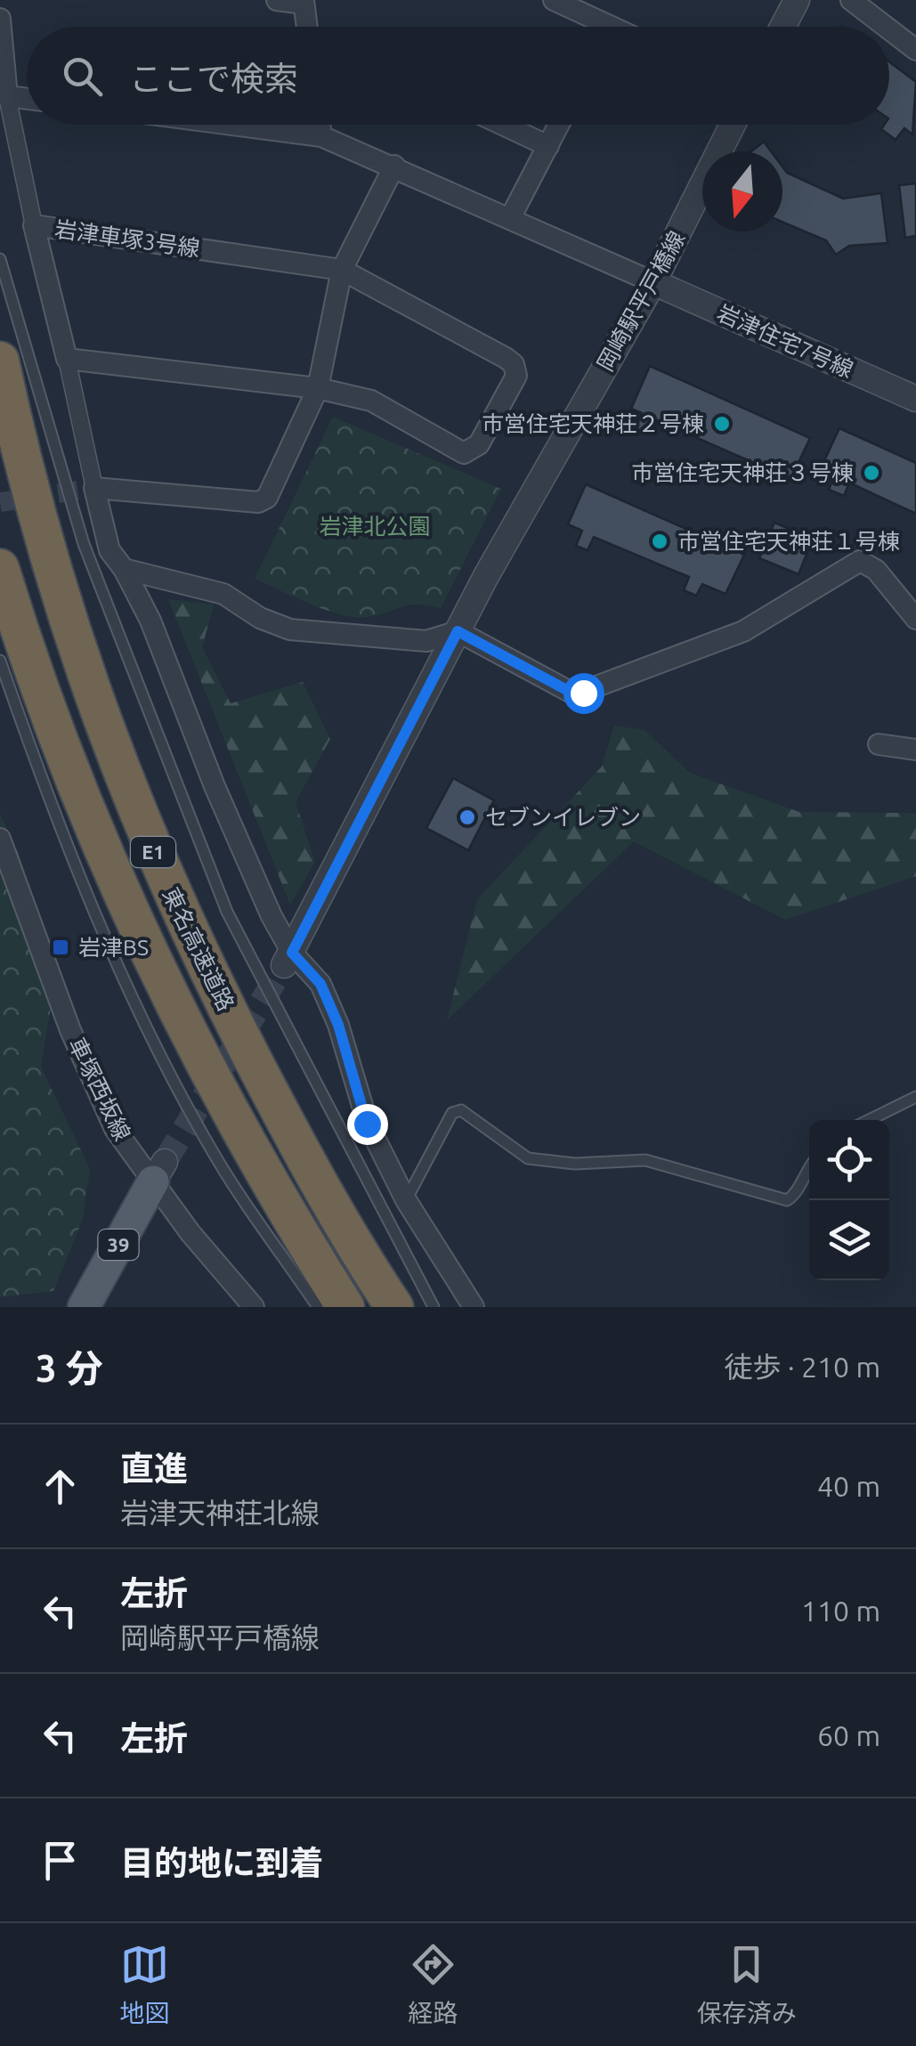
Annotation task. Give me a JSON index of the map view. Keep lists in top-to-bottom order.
{
  "streets": {
    "highway": ["E1", "東名高速道路"],
    "main road": ["39"],
    "street": [
      "岩津車塚3号線",
      "岡崎駅平戸橋線",
      "岩津住宅7号線",
      "車塚西坂線"
    ]
  },
  "crossings": [
    ["岡崎駅平戸橋線", "岩津住宅7号線"],
    ["車塚西坂線", "39"]
  ],
  "parks": ["岩津北公園"],
  "places": {
    "other": [
      "市営住宅天神荘２号棟",
      "市営住宅天神荘３号棟",
      "市営住宅天神荘１号棟",
      "セブンイレブン"
    ],
    "transit": ["岩津BS"]
  },
  "north": "bottom",
  "page": {
    "search": "ここで検索",
    "heading": ["3 分", "徒歩 · 210 m"],
    "list": [
      ["直進", "岩津天神荘北線", "40 m"],
      ["左折", "岡崎駅平戸橋線", "110 m"],
      ["左折", "60 m"],
      "目的地に到着"
    ],
    "nav": ["地図", "経路", "保存済み"]
  }
}
